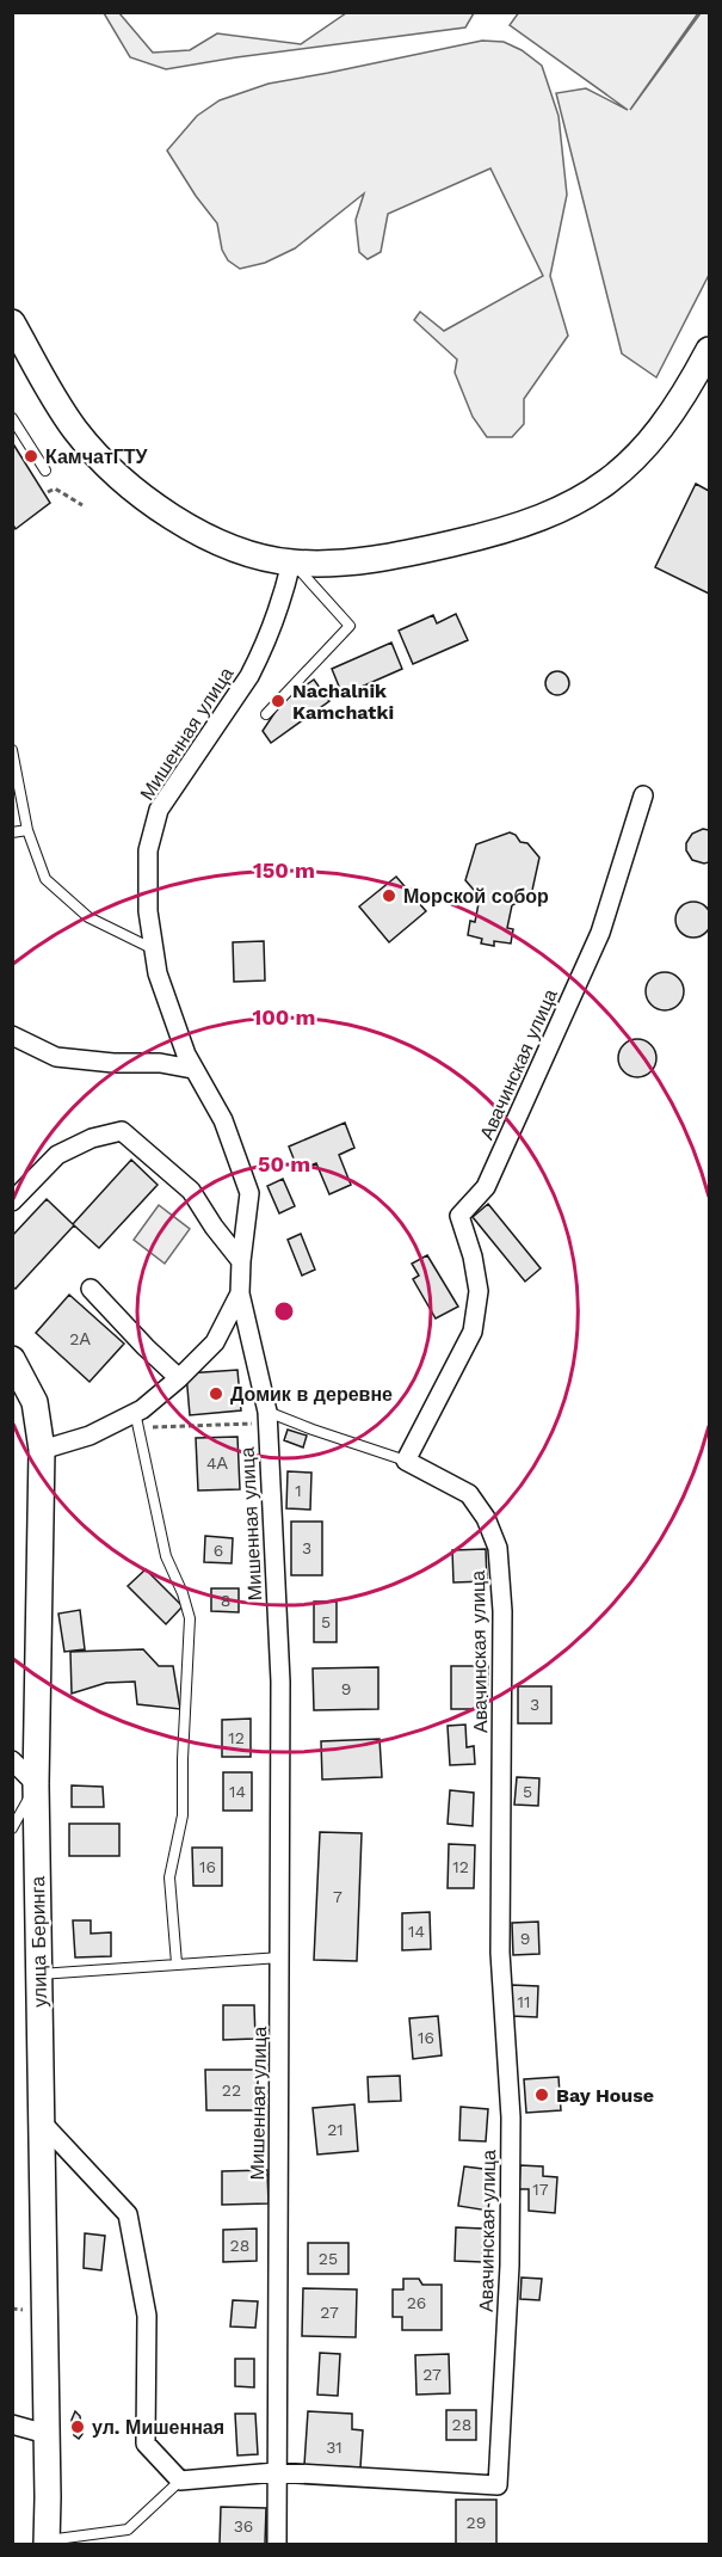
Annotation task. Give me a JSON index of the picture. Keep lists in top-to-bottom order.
{
  "streets": {
    "main road": ["улица Беринга"],
    "street": ["Мишенная улица", "Авачинская улица"]
  },
  "crossings": [
    ["Мишенная улица", "Авачинская улица"]
  ],
  "places": [
    "КамчатГТУ",
    "Nachalnik Kamchatki",
    "Морской собор",
    "Домик в деревне",
    "Bay House",
    "ул. Мишенная"
  ],
  "house_numbers": [
    "2А",
    "4А",
    "1",
    "3",
    "6",
    "8",
    "5",
    "9",
    "3",
    "12",
    "14",
    "5",
    "16",
    "12",
    "7",
    "14",
    "9",
    "11",
    "16",
    "22",
    "21",
    "17",
    "28",
    "25",
    "26",
    "27",
    "27",
    "28",
    "31",
    "29",
    "36"
  ],
  "rings": ["150 m", "100 m", "50 m"]
}
